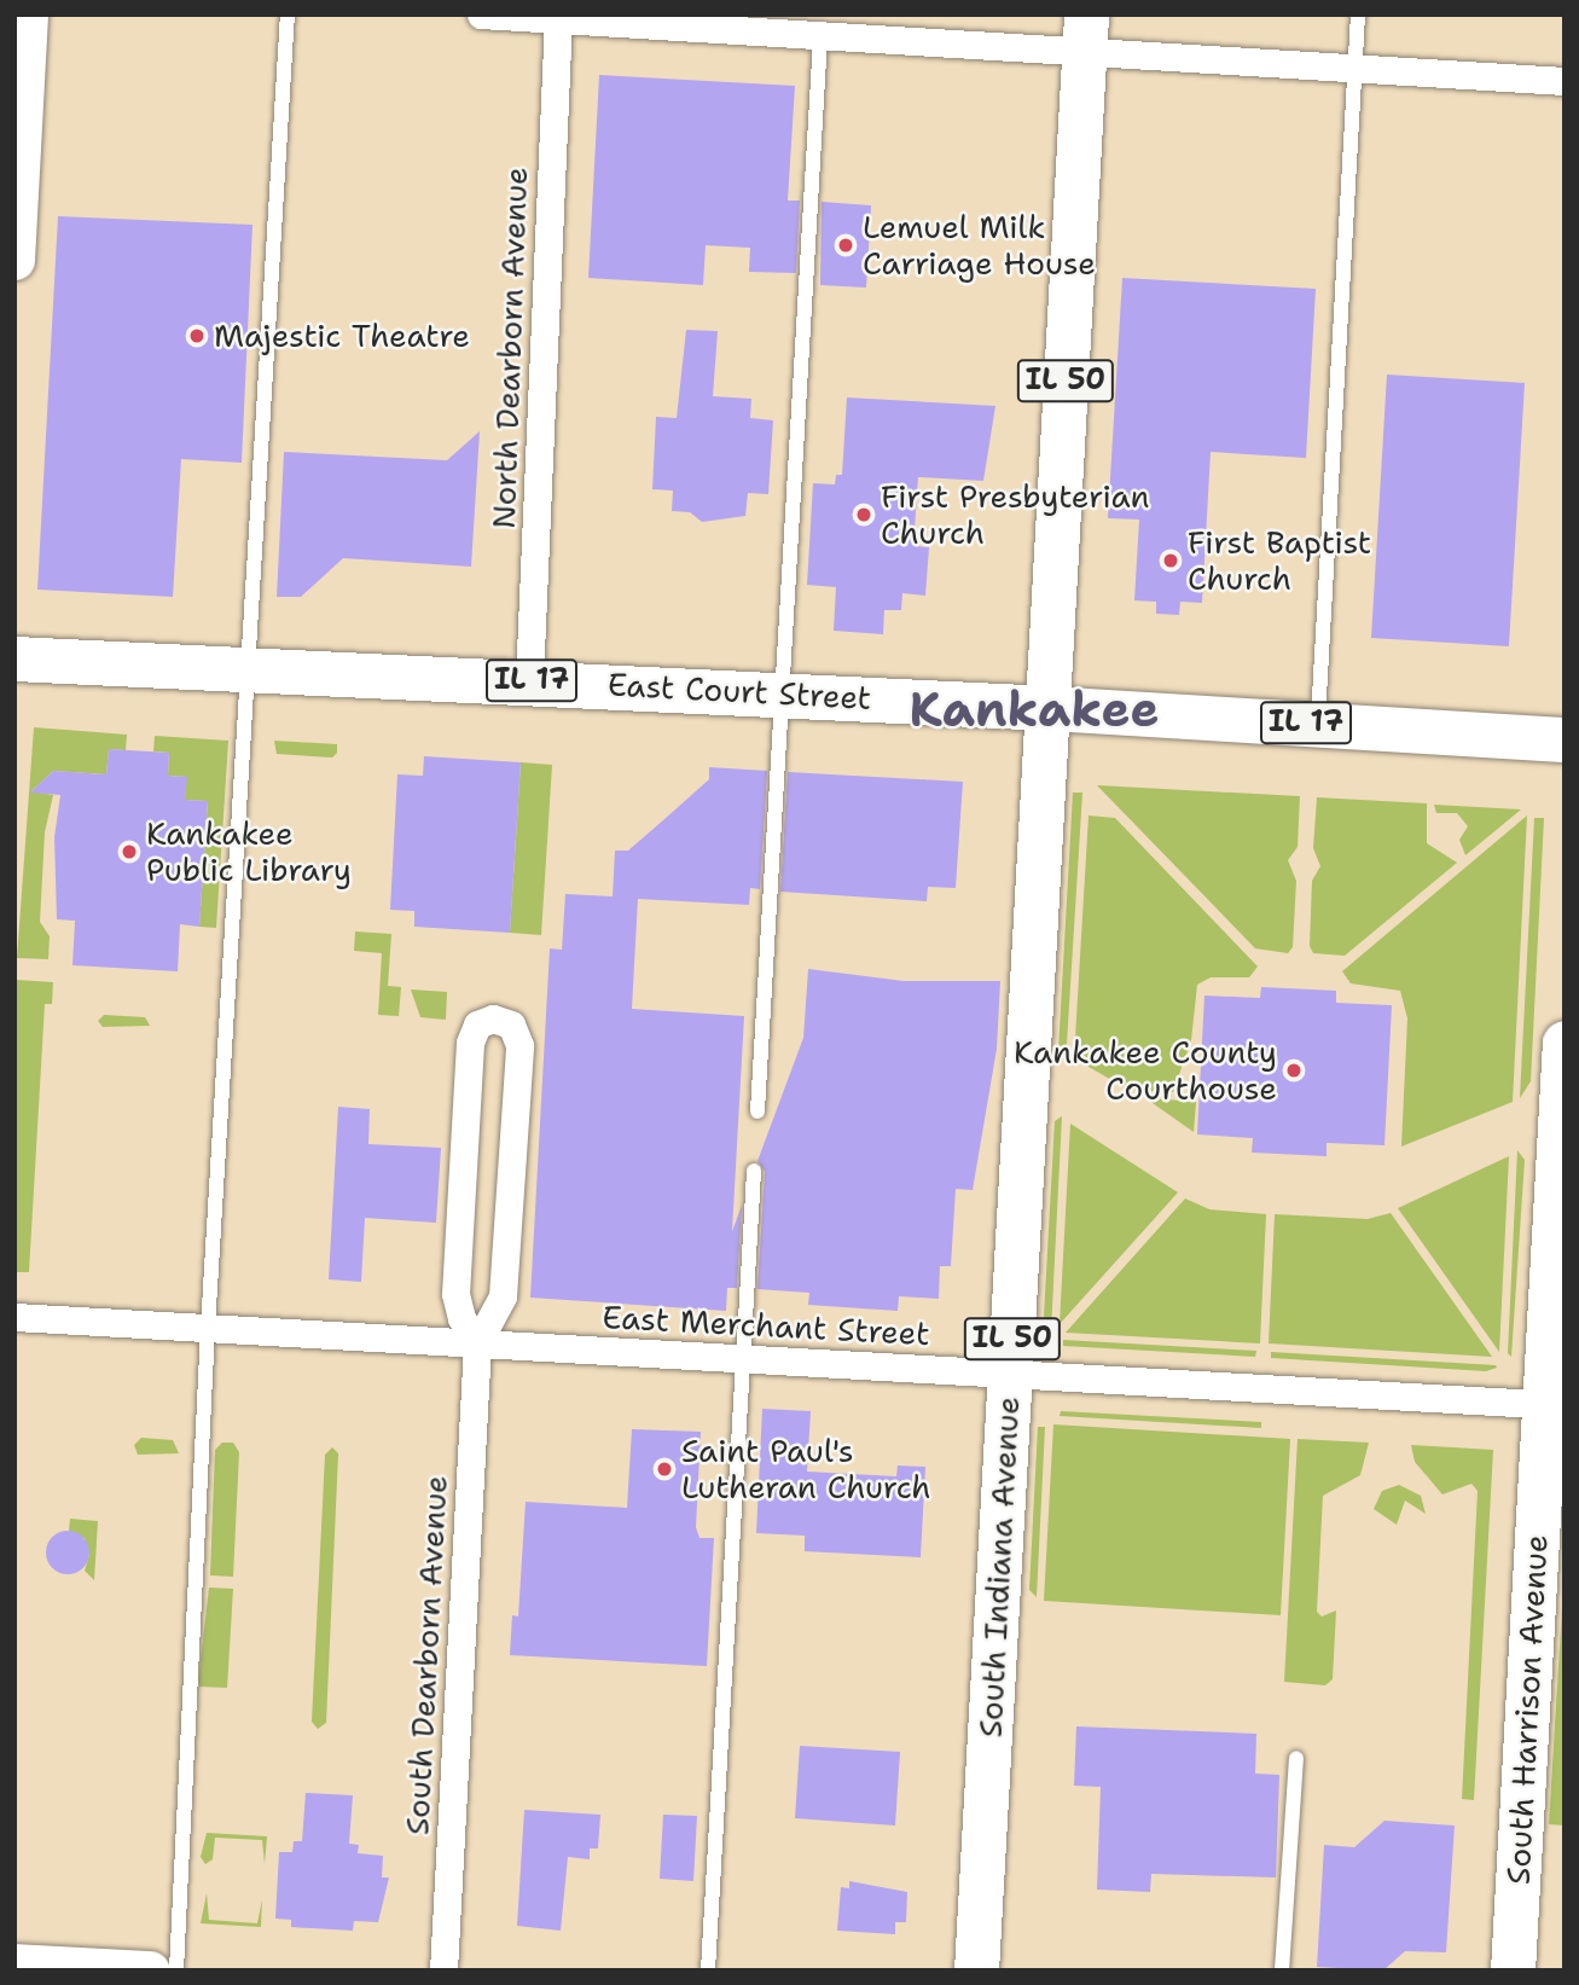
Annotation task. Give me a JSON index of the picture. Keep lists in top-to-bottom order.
{
  "streets": {
    "main road": [
      "IL 50",
      "IL 17",
      "East Court Street",
      "South Indiana Avenue",
      "South Harrison Avenue"
    ],
    "street": ["North Dearborn Avenue", "East Merchant Street", "South Dearborn Avenue"]
  },
  "crossings": [
    ["North Dearborn Avenue", "East Court Street"],
    ["IL 50", "East Court Street"],
    ["IL 50", "South Indiana Avenue"],
    ["East Court Street", "South Indiana Avenue"],
    ["East Merchant Street", "South Indiana Avenue"],
    ["East Merchant Street", "South Dearborn Avenue"],
    ["East Merchant Street", "South Harrison Avenue"]
  ],
  "districts": ["Kankakee"],
  "places": [
    "Lemuel Milk Carriage House",
    "Majestic Theatre",
    "First Presbyterian Church",
    "First Baptist Church",
    "Kankakee Public Library",
    "Kankakee County Courthouse",
    "Saint Paul's Lutheran Church"
  ]
}
